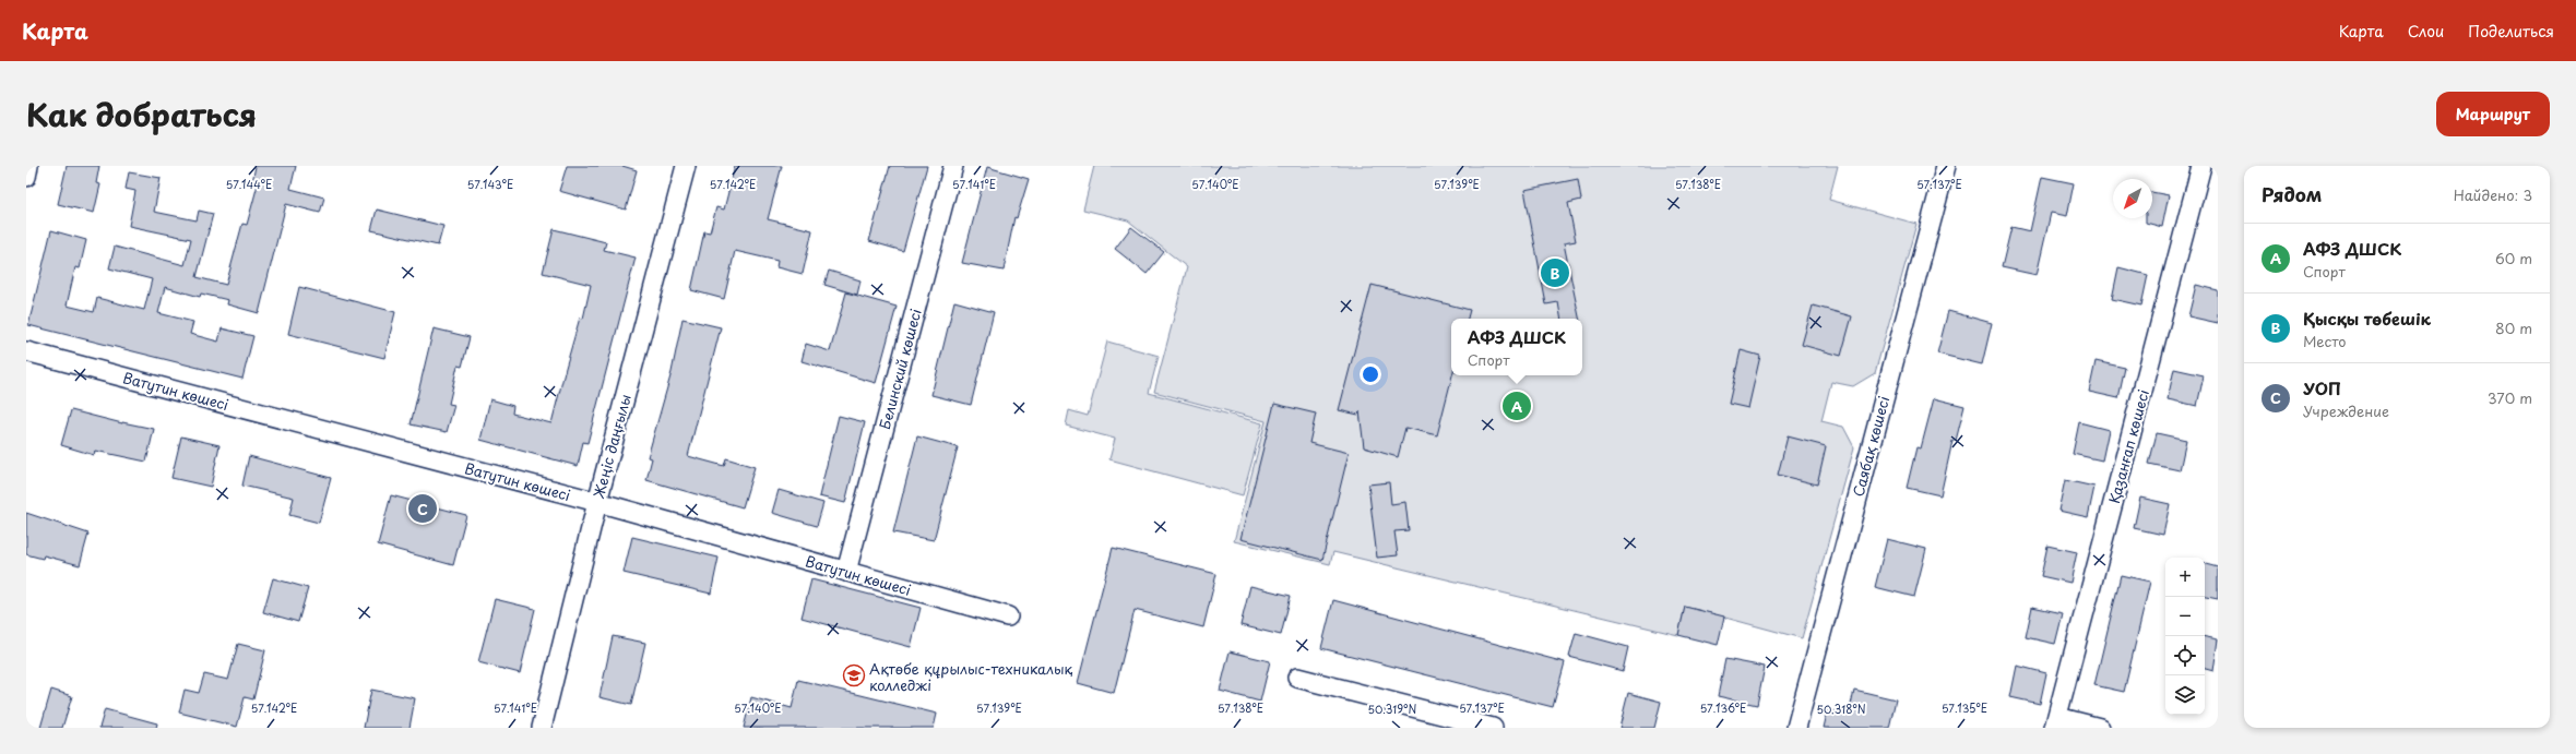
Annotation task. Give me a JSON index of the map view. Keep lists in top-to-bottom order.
{
  "streets": {
    "street": [
      "Белинский көшесі",
      "Ватутин көшесі",
      "Жеңіс даңғылы",
      "Саябақ көшесі",
      "Қазанғап көшесі"
    ]
  },
  "crossings": [
    ["Белинский көшесі", "Ватутин көшесі"],
    ["Ватутин көшесі", "Жеңіс даңғылы"]
  ],
  "places": {
    "school or university": ["Ақтөбе құрылыс-техникалық колледжі"]
  },
  "north": "bottom left",
  "page": {
    "header": "Карта",
    "nav": ["Карта", "Слои", "Поделиться"],
    "title": "Как добраться",
    "buttons": "Маршрут",
    "heading": ["Рядом", "Найдено: 3"],
    "list": [
      {
        "mark": "A",
        "name": "АФЗ ДШСК",
        "note": "Спорт",
        "value": "60 m"
      },
      {
        "mark": "B",
        "name": "Қысқы төбешік",
        "note": "Место",
        "value": "80 m"
      },
      {
        "mark": "C",
        "name": "УОП",
        "note": "Учреждение",
        "value": "370 m"
      }
    ],
    "pins": ["B", "A", "C"],
    "popup": ["АФЗ ДШСК", "Спорт"],
    "map_buttons": ["+", "−"]
  },
  "coordinates": [
    "57.144°E",
    "57.143°E",
    "57.142°E",
    "57.141°E",
    "57.140°E",
    "57.139°E",
    "57.138°E",
    "57.137°E",
    "57.136°E",
    "57.135°E",
    "50.319°N",
    "50.318°N"
  ]
}
